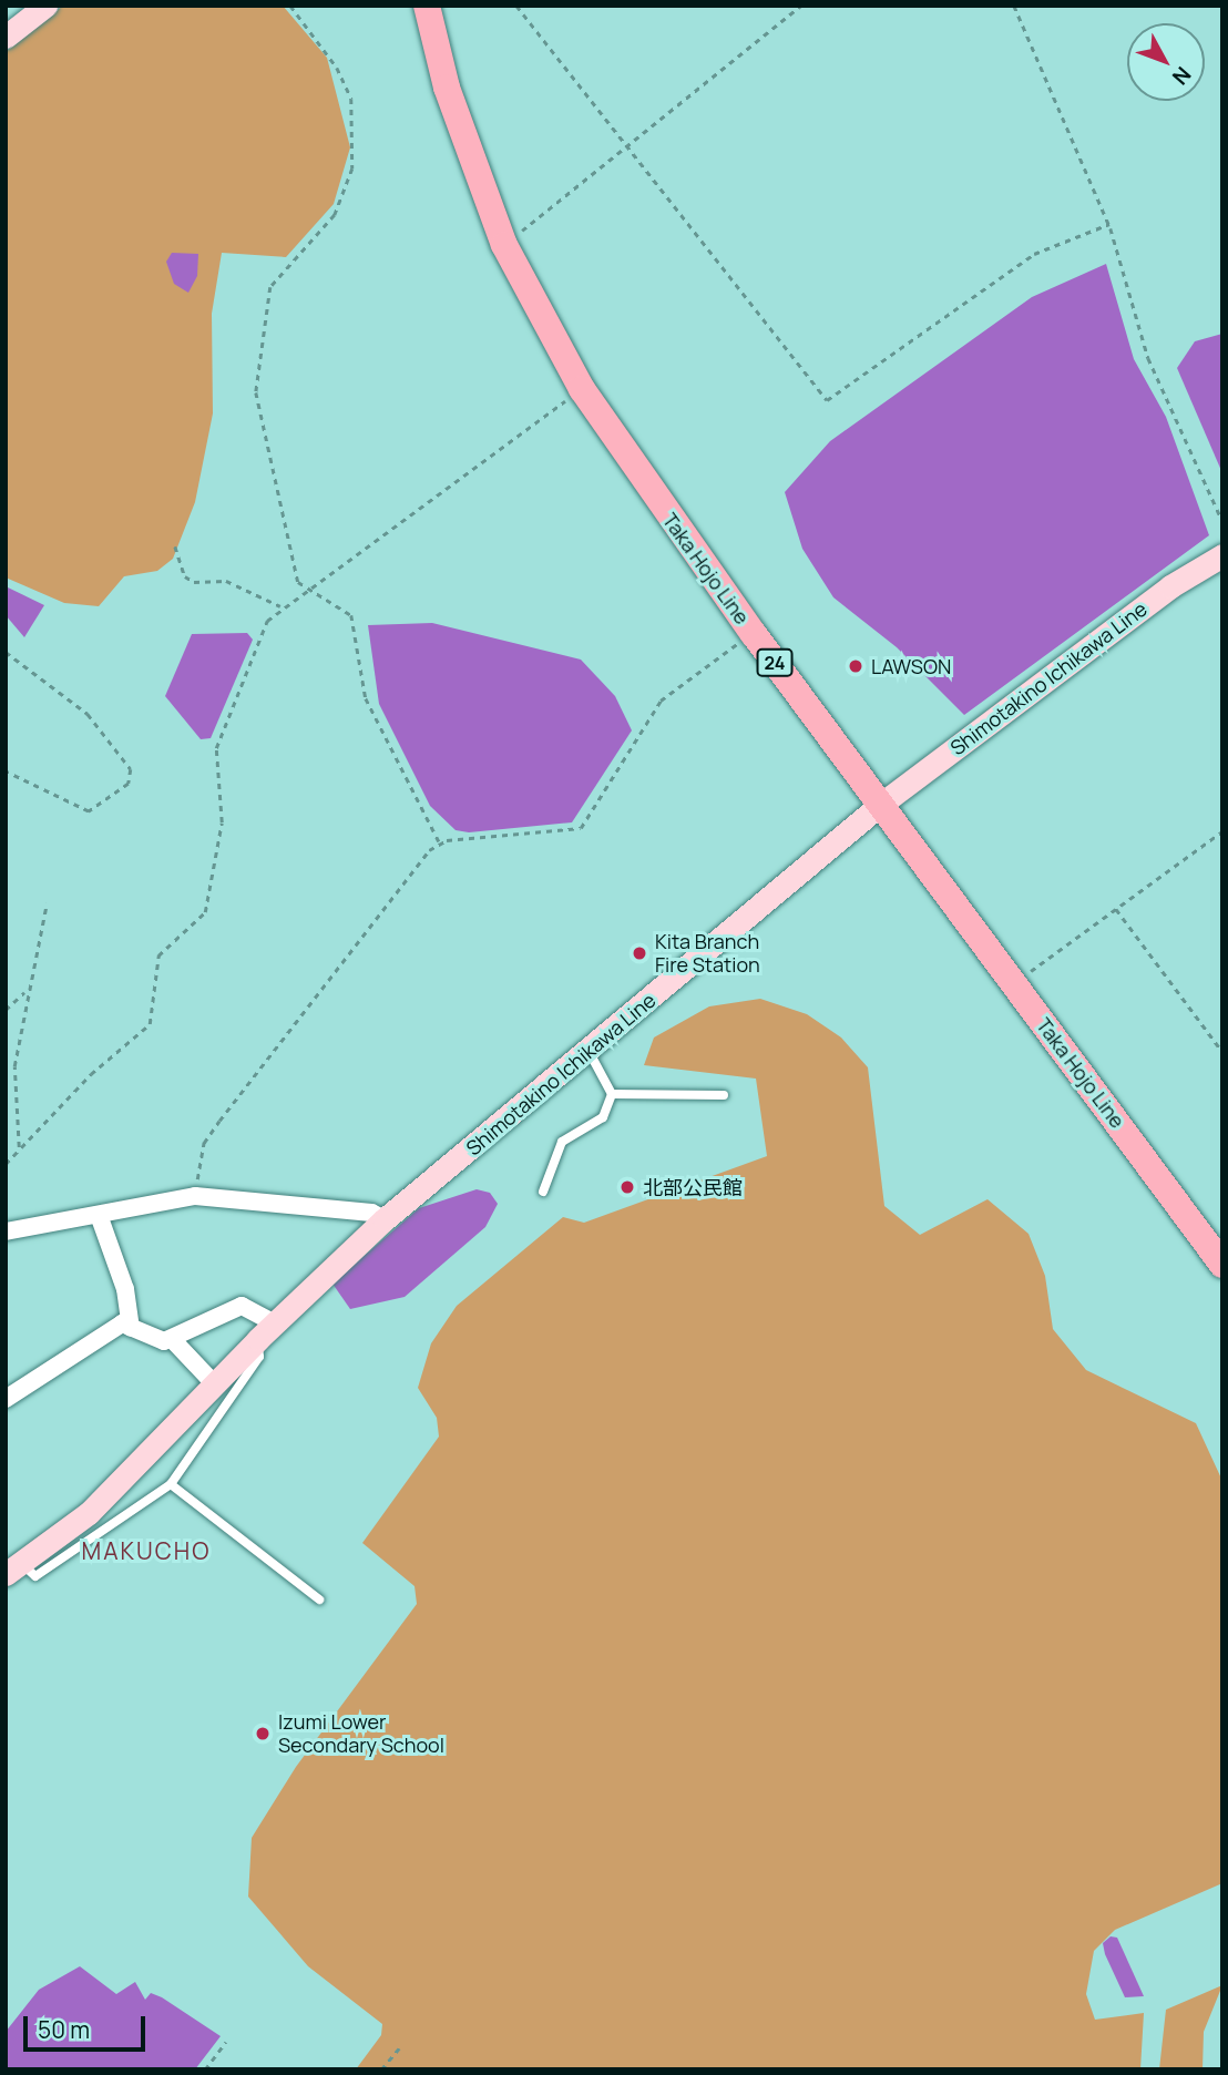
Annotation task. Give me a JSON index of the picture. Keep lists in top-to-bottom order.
{
  "streets": {
    "main road": ["Taka Hojo Line", "24", "Shimotakino Ichikawa Line"]
  },
  "crossings": [
    ["Taka Hojo Line", "Shimotakino Ichikawa Line"]
  ],
  "districts": ["MAKUCHO"],
  "places": [
    "LAWSON",
    "Kita Branch Fire Station",
    "北部公民館",
    "Izumi Lower Secondary School"
  ],
  "scale_bar": "50 m",
  "north": "bottom right"
}
